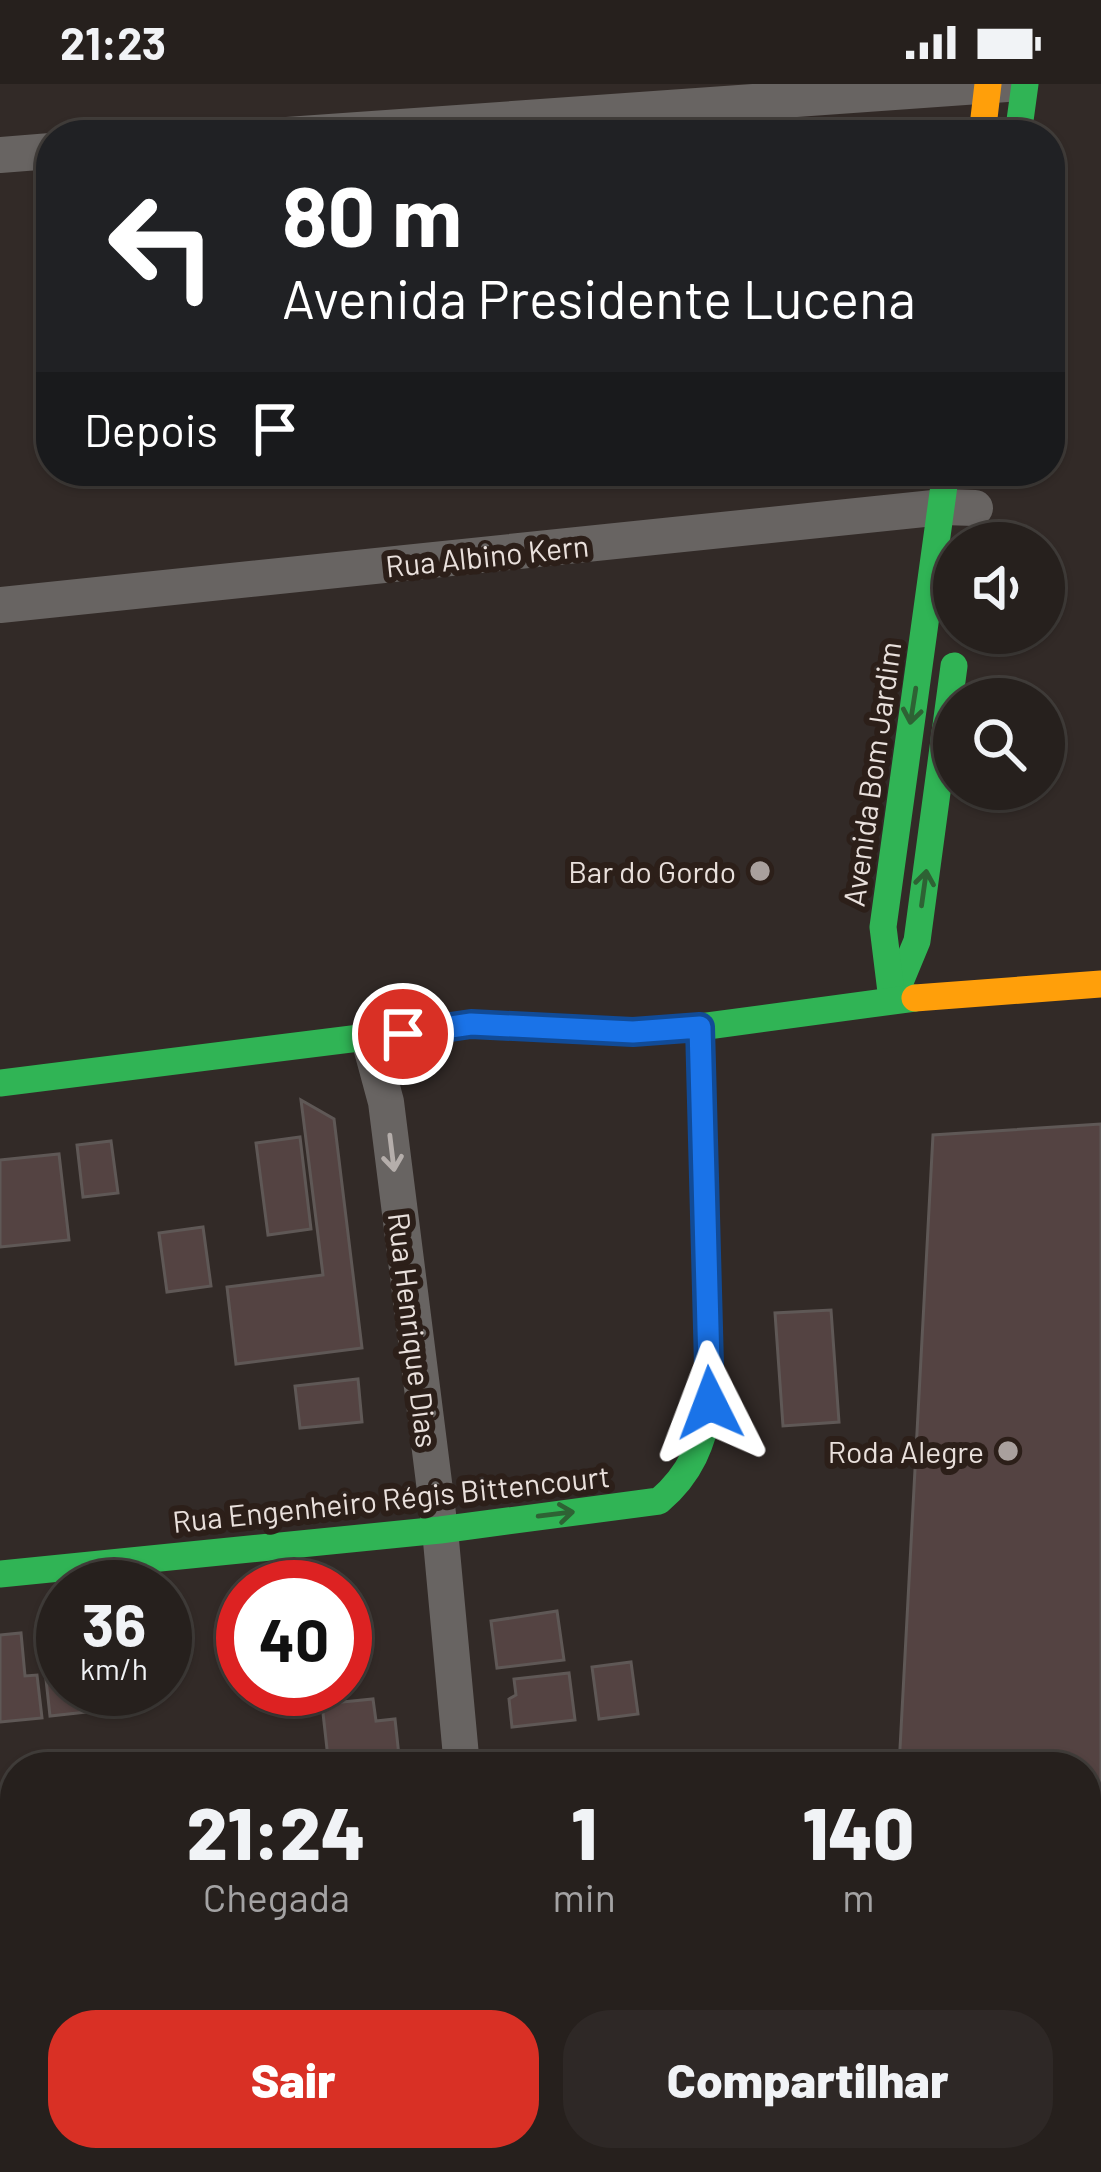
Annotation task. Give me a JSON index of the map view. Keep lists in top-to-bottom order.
{
  "streets": {
    "main road": ["Avenida Bom Jardim", "Rua Engenheiro Régis Bittencourt"],
    "street": ["Rua Albino Kern", "Rua Henrique Dias"]
  },
  "crossings": [
    ["Rua Albino Kern", "Avenida Bom Jardim"],
    ["Rua Henrique Dias", "Rua Engenheiro Régis Bittencourt"]
  ],
  "one_way": ["Avenida Bom Jardim", "Rua Henrique Dias"],
  "places": ["Bar do Gordo", "Roda Alegre"],
  "page": {
    "status": "21:23",
    "turn": ["80 m", "Avenida Presidente Lucena"],
    "then": "Depois",
    "speed": "36 km/h",
    "limit": "40",
    "eta": [
      "21:24",
      "Chegada",
      "1",
      "min",
      "140",
      "m"
    ],
    "buttons": ["Sair", "Compartilhar"]
  }
}
